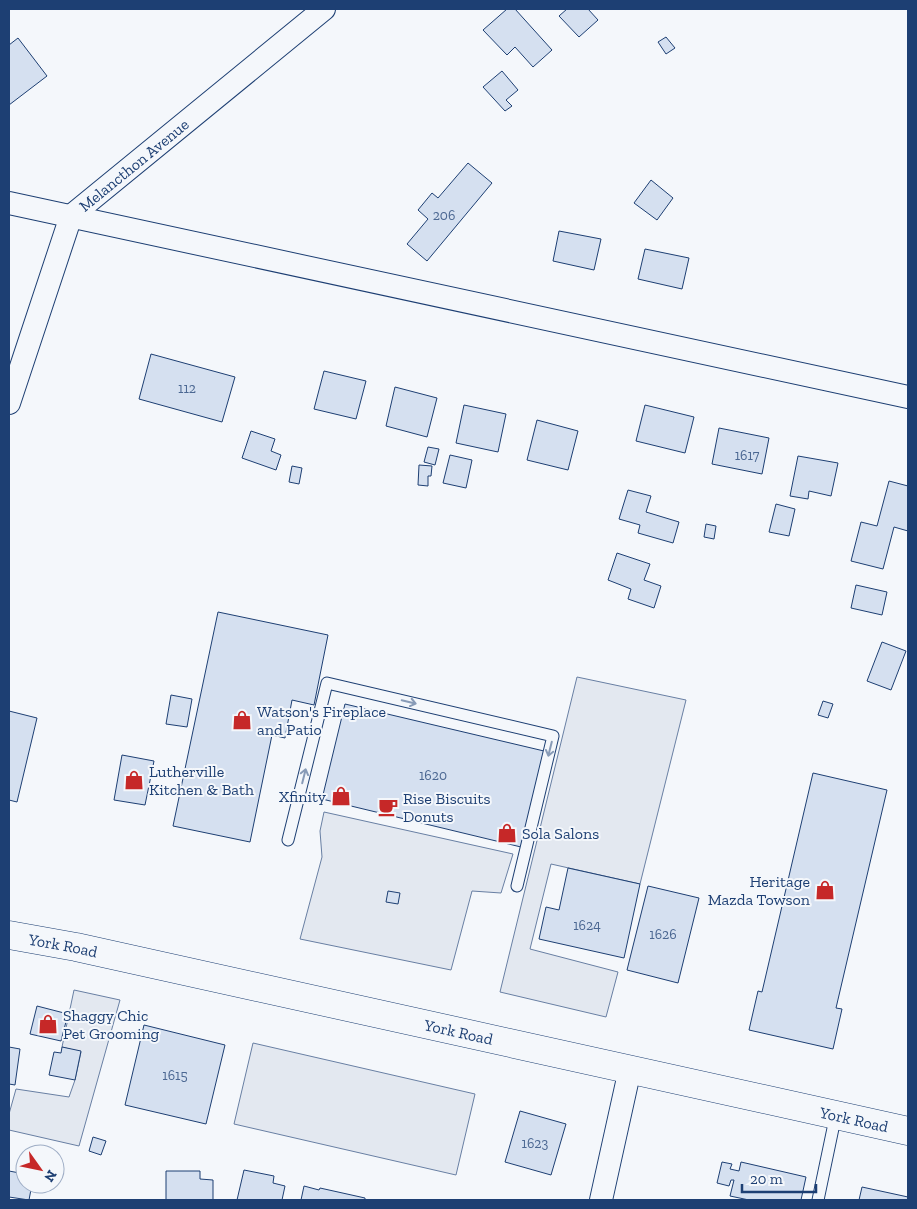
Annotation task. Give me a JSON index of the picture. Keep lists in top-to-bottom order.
{
  "streets": {
    "main road": ["York Road"],
    "street": ["Melancthon Avenue"]
  },
  "places": {
    "shop": [
      "Watson's Fireplace and Patio",
      "Lutherville Kitchen & Bath",
      "Xfinity",
      "Sola Salons",
      "Heritage Mazda Towson",
      "Shaggy Chic Pet Grooming"
    ],
    "cafe": ["Rise Biscuits Donuts"]
  },
  "house_numbers": [
    "206",
    "112",
    "1617",
    "1620",
    "1624",
    "1626",
    "1615",
    "1623"
  ],
  "scale_bar": "20 m",
  "north": "bottom right"
}
